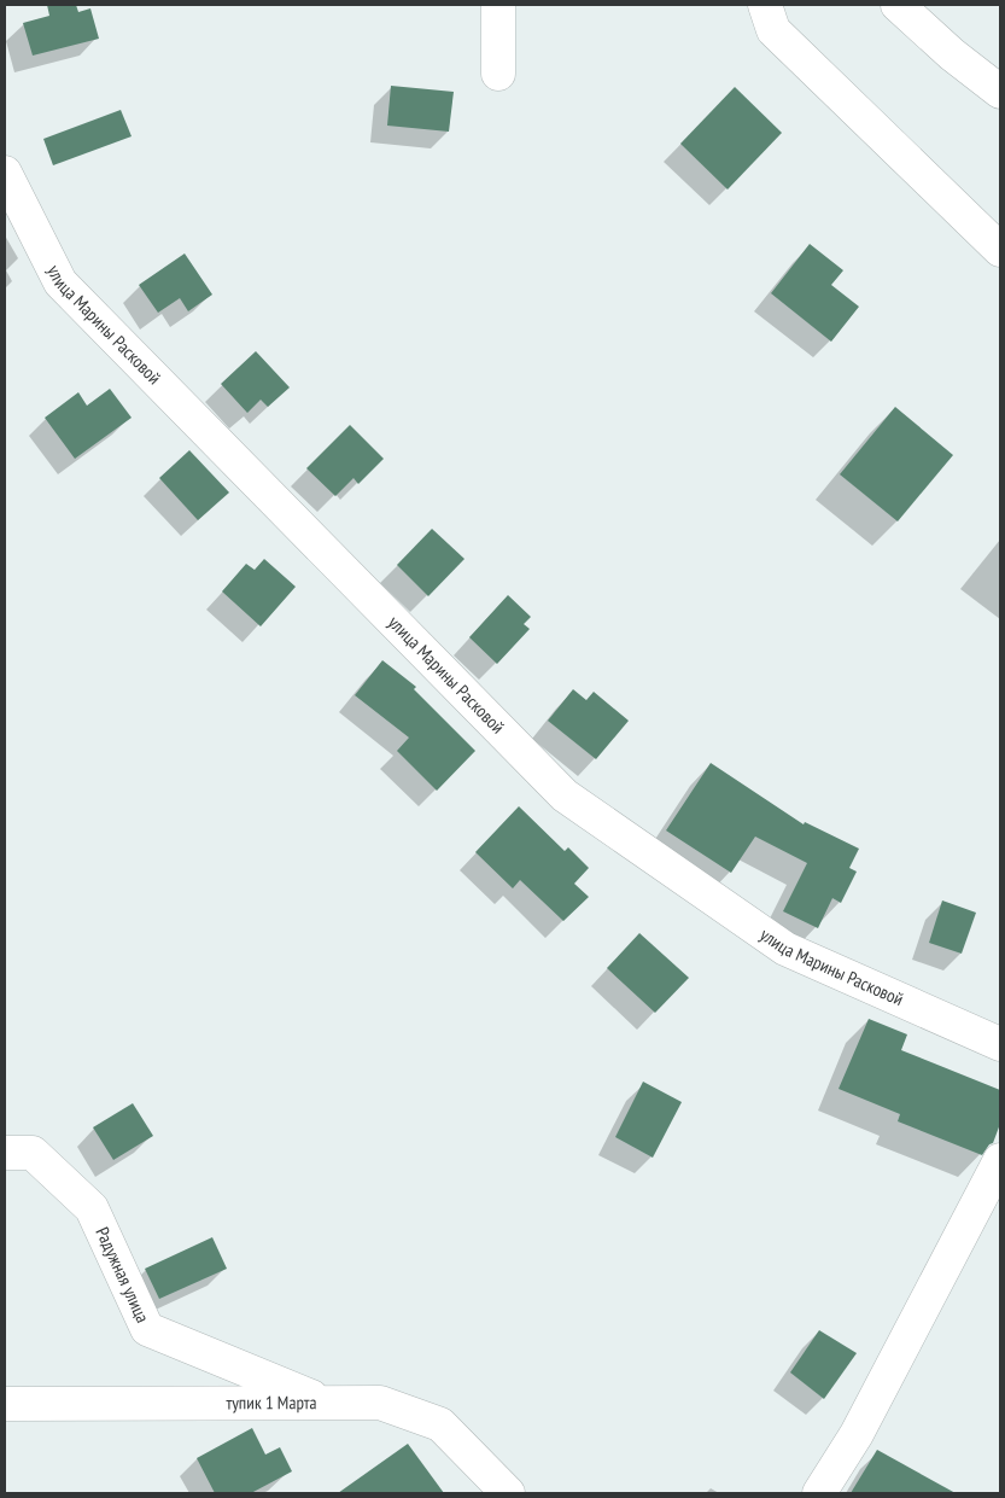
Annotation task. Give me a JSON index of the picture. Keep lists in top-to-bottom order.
{
  "streets": {
    "street": ["улица Марины Расковой", "Радужная улица", "тупик 1 Марта"]
  },
  "crossings": [
    ["Радужная улица", "тупик 1 Марта"]
  ]
}
